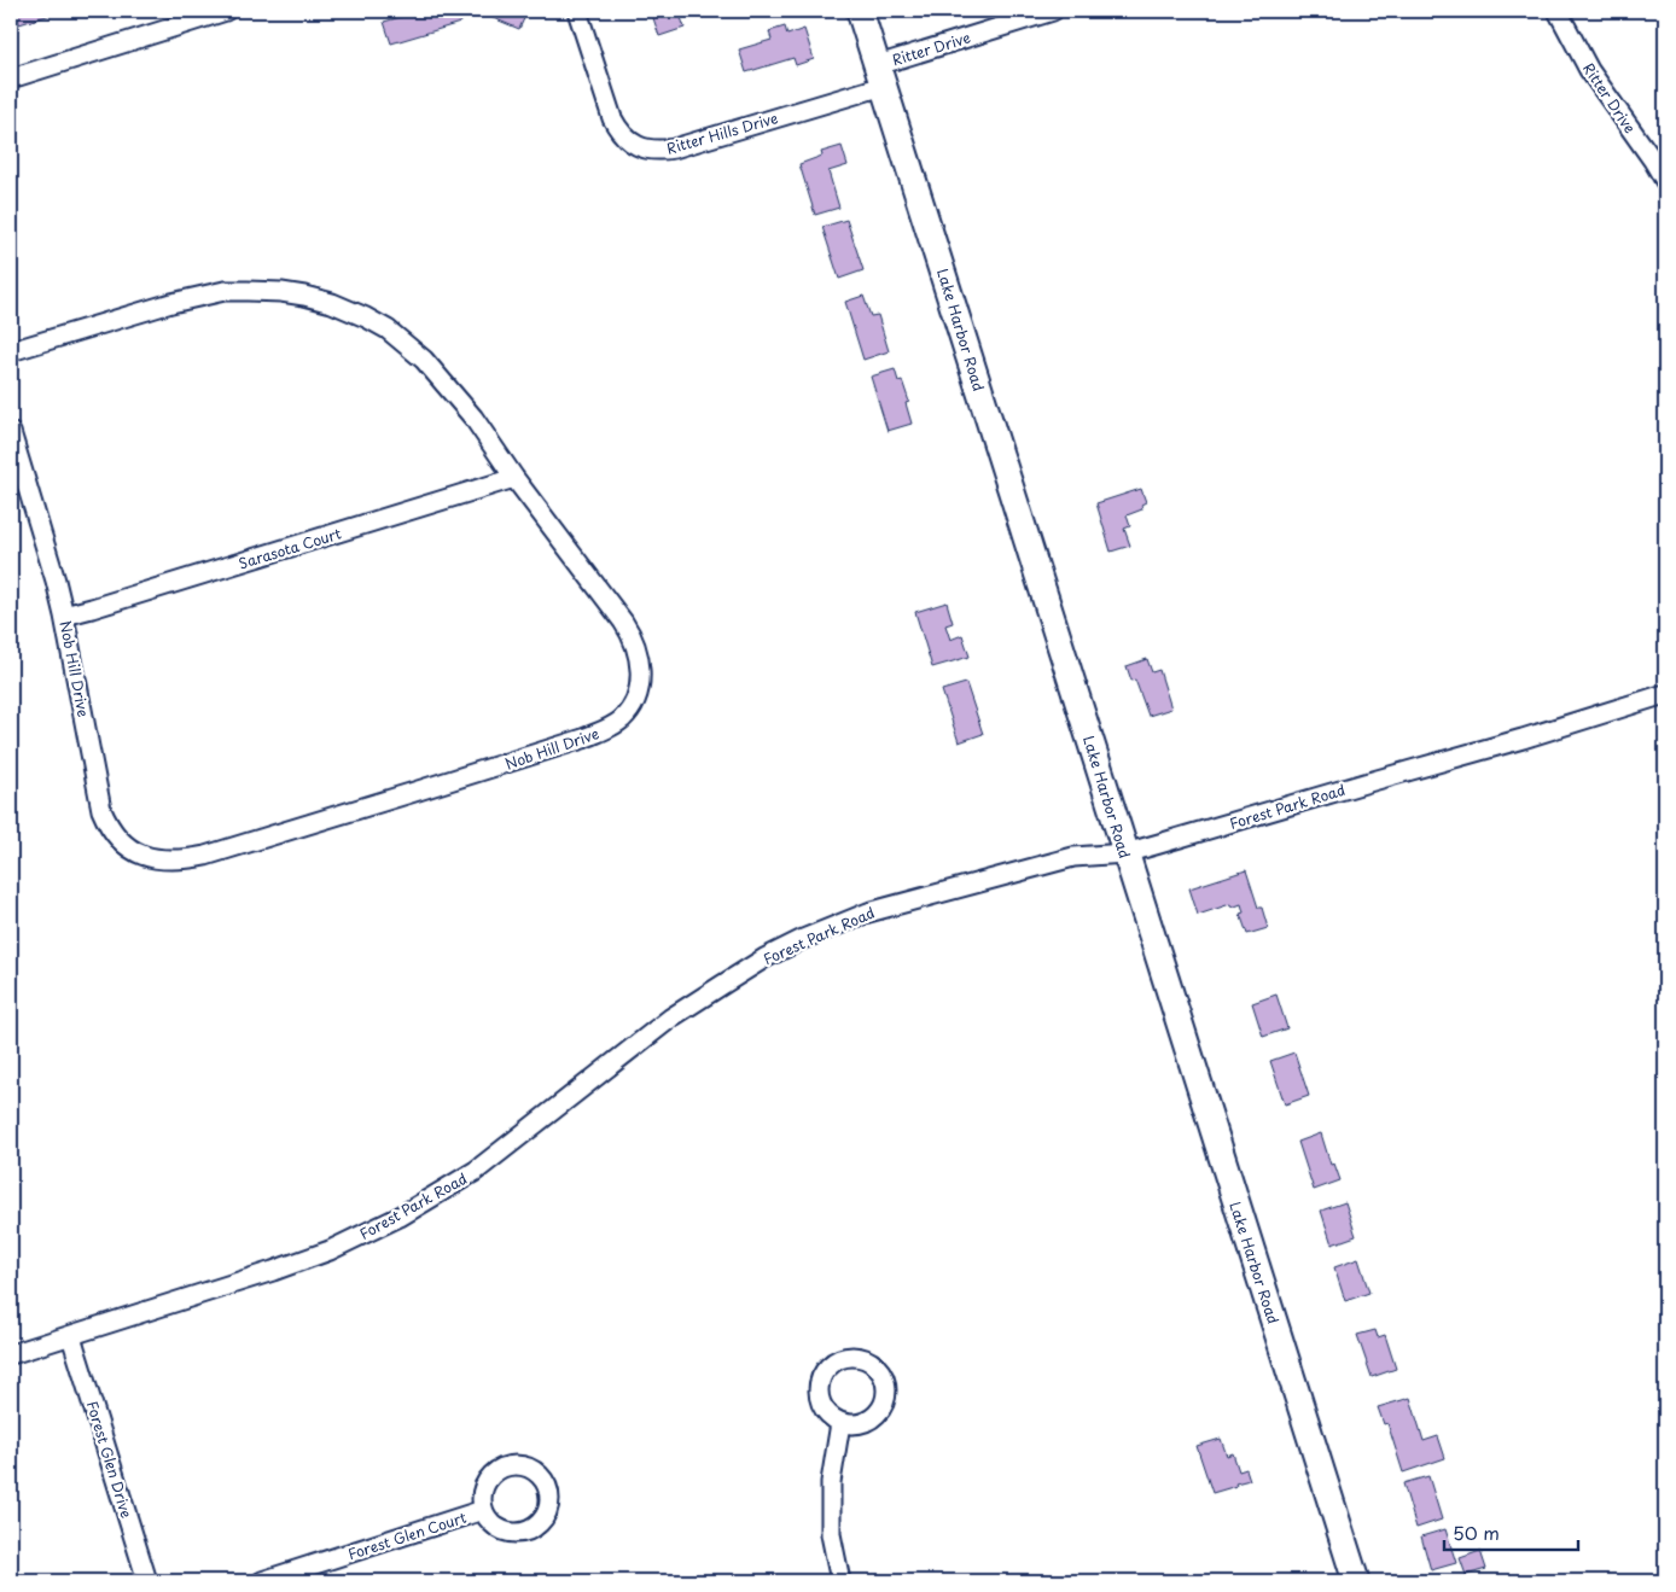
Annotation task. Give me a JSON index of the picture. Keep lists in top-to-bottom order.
{
  "streets": {
    "street": [
      "Ritter Drive",
      "Ritter Hills Drive",
      "Lake Harbor Road",
      "Sarasota Court",
      "Nob Hill Drive",
      "Forest Park Road",
      "Forest Glen Drive",
      "Forest Glen Court"
    ]
  },
  "crossings": [
    ["Ritter Drive", "Ritter Hills Drive"],
    ["Ritter Drive", "Lake Harbor Road"],
    ["Ritter Hills Drive", "Lake Harbor Road"],
    ["Lake Harbor Road", "Forest Park Road"],
    ["Sarasota Court", "Nob Hill Drive"],
    ["Forest Park Road", "Forest Glen Drive"]
  ],
  "scale_bar": "50 m"
}
